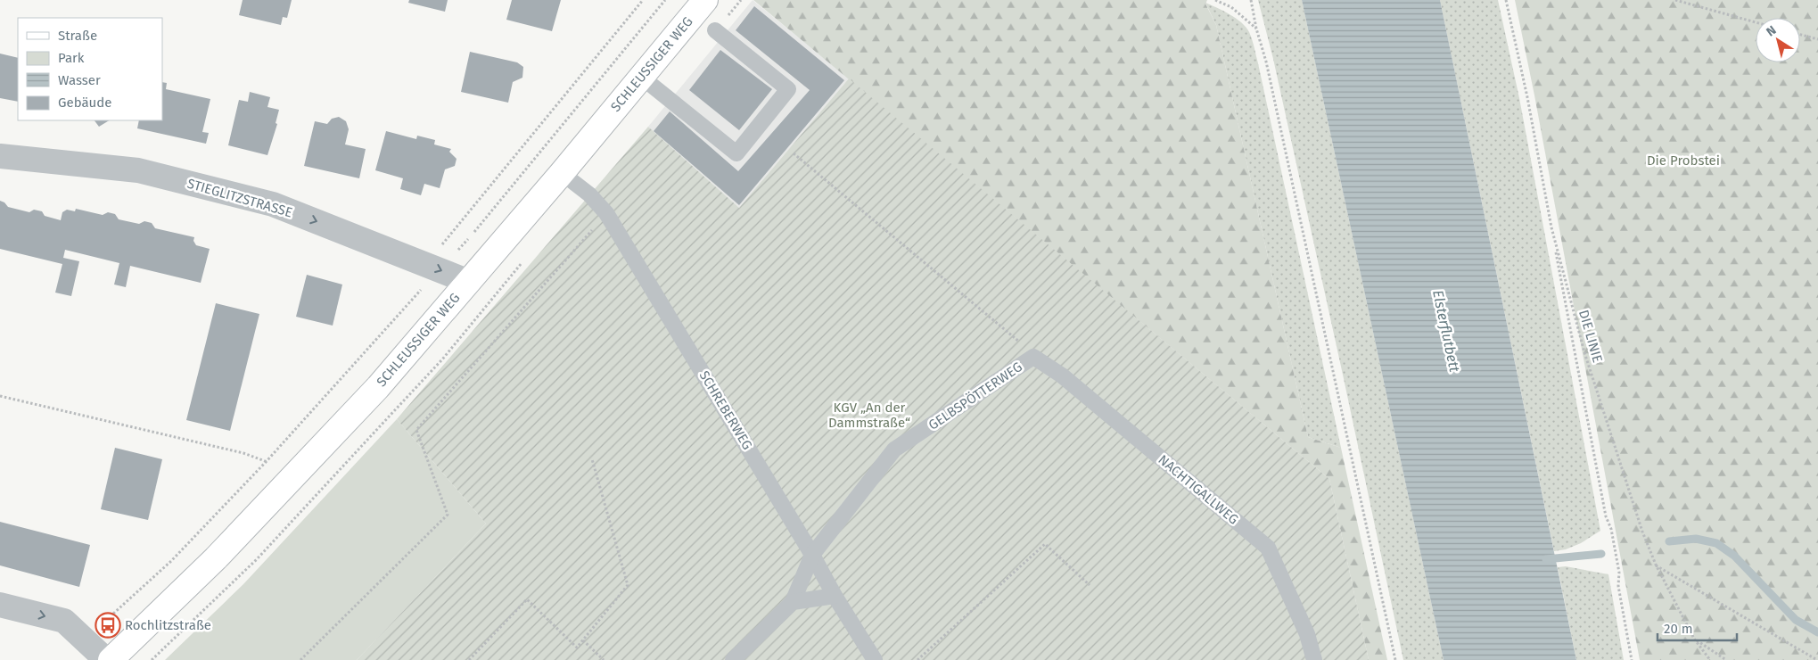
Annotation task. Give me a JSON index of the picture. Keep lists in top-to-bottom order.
{
  "streets": {
    "main road": ["SCHLEUSSIGER WEG"],
    "street": ["STIEGLITZSTRASSE"],
    "lane": ["GELBSPÖTTERWEG", "SCHREBERWEG", "NACHTIGALLWEG"],
    "path": ["DIE LINIE"]
  },
  "crossings": [
    ["SCHLEUSSIGER WEG", "STIEGLITZSTRASSE"],
    ["SCHLEUSSIGER WEG", "SCHREBERWEG"],
    ["GELBSPÖTTERWEG", "SCHREBERWEG"],
    ["GELBSPÖTTERWEG", "NACHTIGALLWEG"]
  ],
  "one_way": ["STIEGLITZSTRASSE"],
  "water": ["Elsterflutbett"],
  "parks": ["Die Probstei", "KGV „An der Dammstraße“"],
  "places": {
    "bus stop": ["Rochlitzstraße"]
  },
  "legend": [
    "Straße",
    "Park",
    "Wasser",
    "Gebäude"
  ],
  "scale_bar": "20 m",
  "north": "top left"
}
